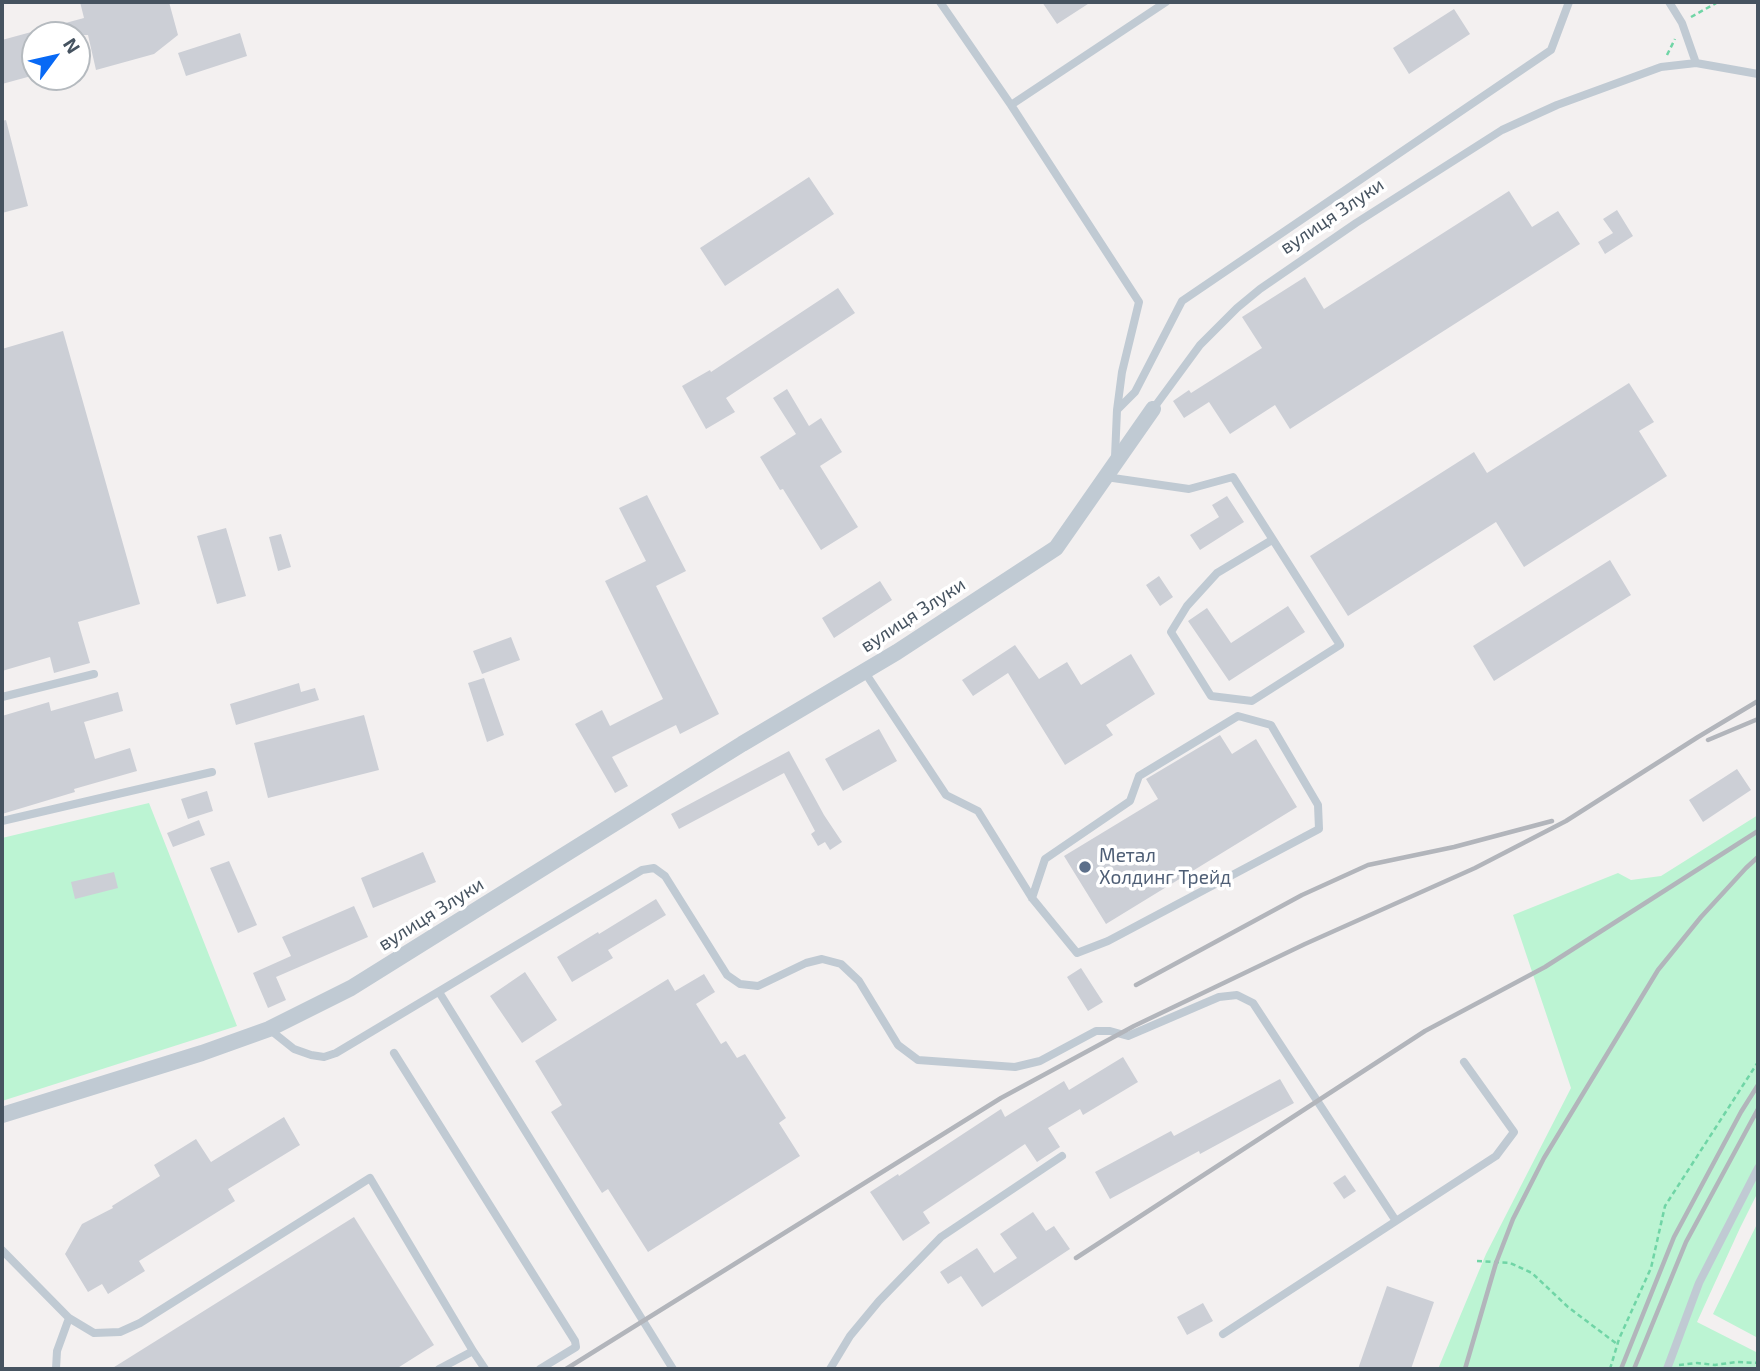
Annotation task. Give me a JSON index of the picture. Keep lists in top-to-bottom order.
{
  "streets": {
    "street": ["вулиця Злуки"]
  },
  "places": ["Метал Холдинг Трейд"],
  "north": "top right"
}
